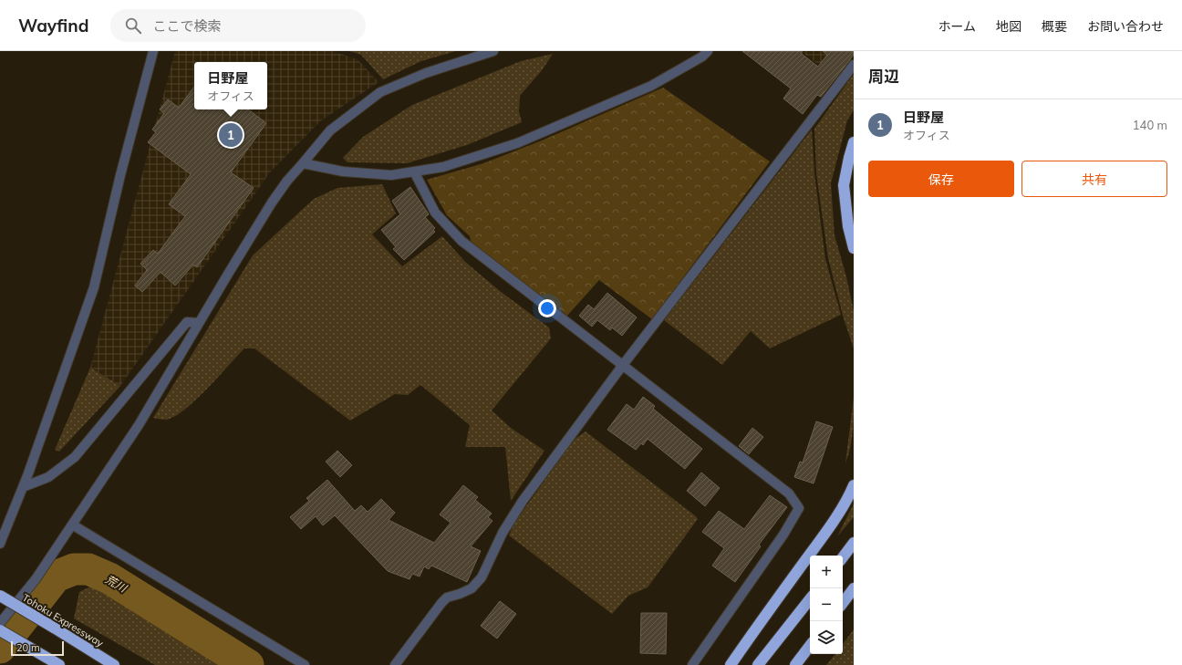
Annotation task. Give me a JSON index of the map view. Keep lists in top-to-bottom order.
{
  "streets": {
    "highway": ["Tohoku Expressway"]
  },
  "water": ["荒川"],
  "scale_bar": "20 m",
  "page": {
    "header": "Wayfind",
    "search": "ここで検索",
    "nav": [
      "ホーム",
      "地図",
      "概要",
      "お問い合わせ"
    ],
    "heading": "周辺",
    "popup": ["日野屋", "オフィス"],
    "list": [
      {
        "mark": "1",
        "name": "日野屋",
        "note": "オフィス",
        "value": "140 m"
      }
    ],
    "pins": "1",
    "buttons": ["保存", "共有"],
    "map_buttons": ["+", "−"],
    "scale": "20 m"
  }
}
